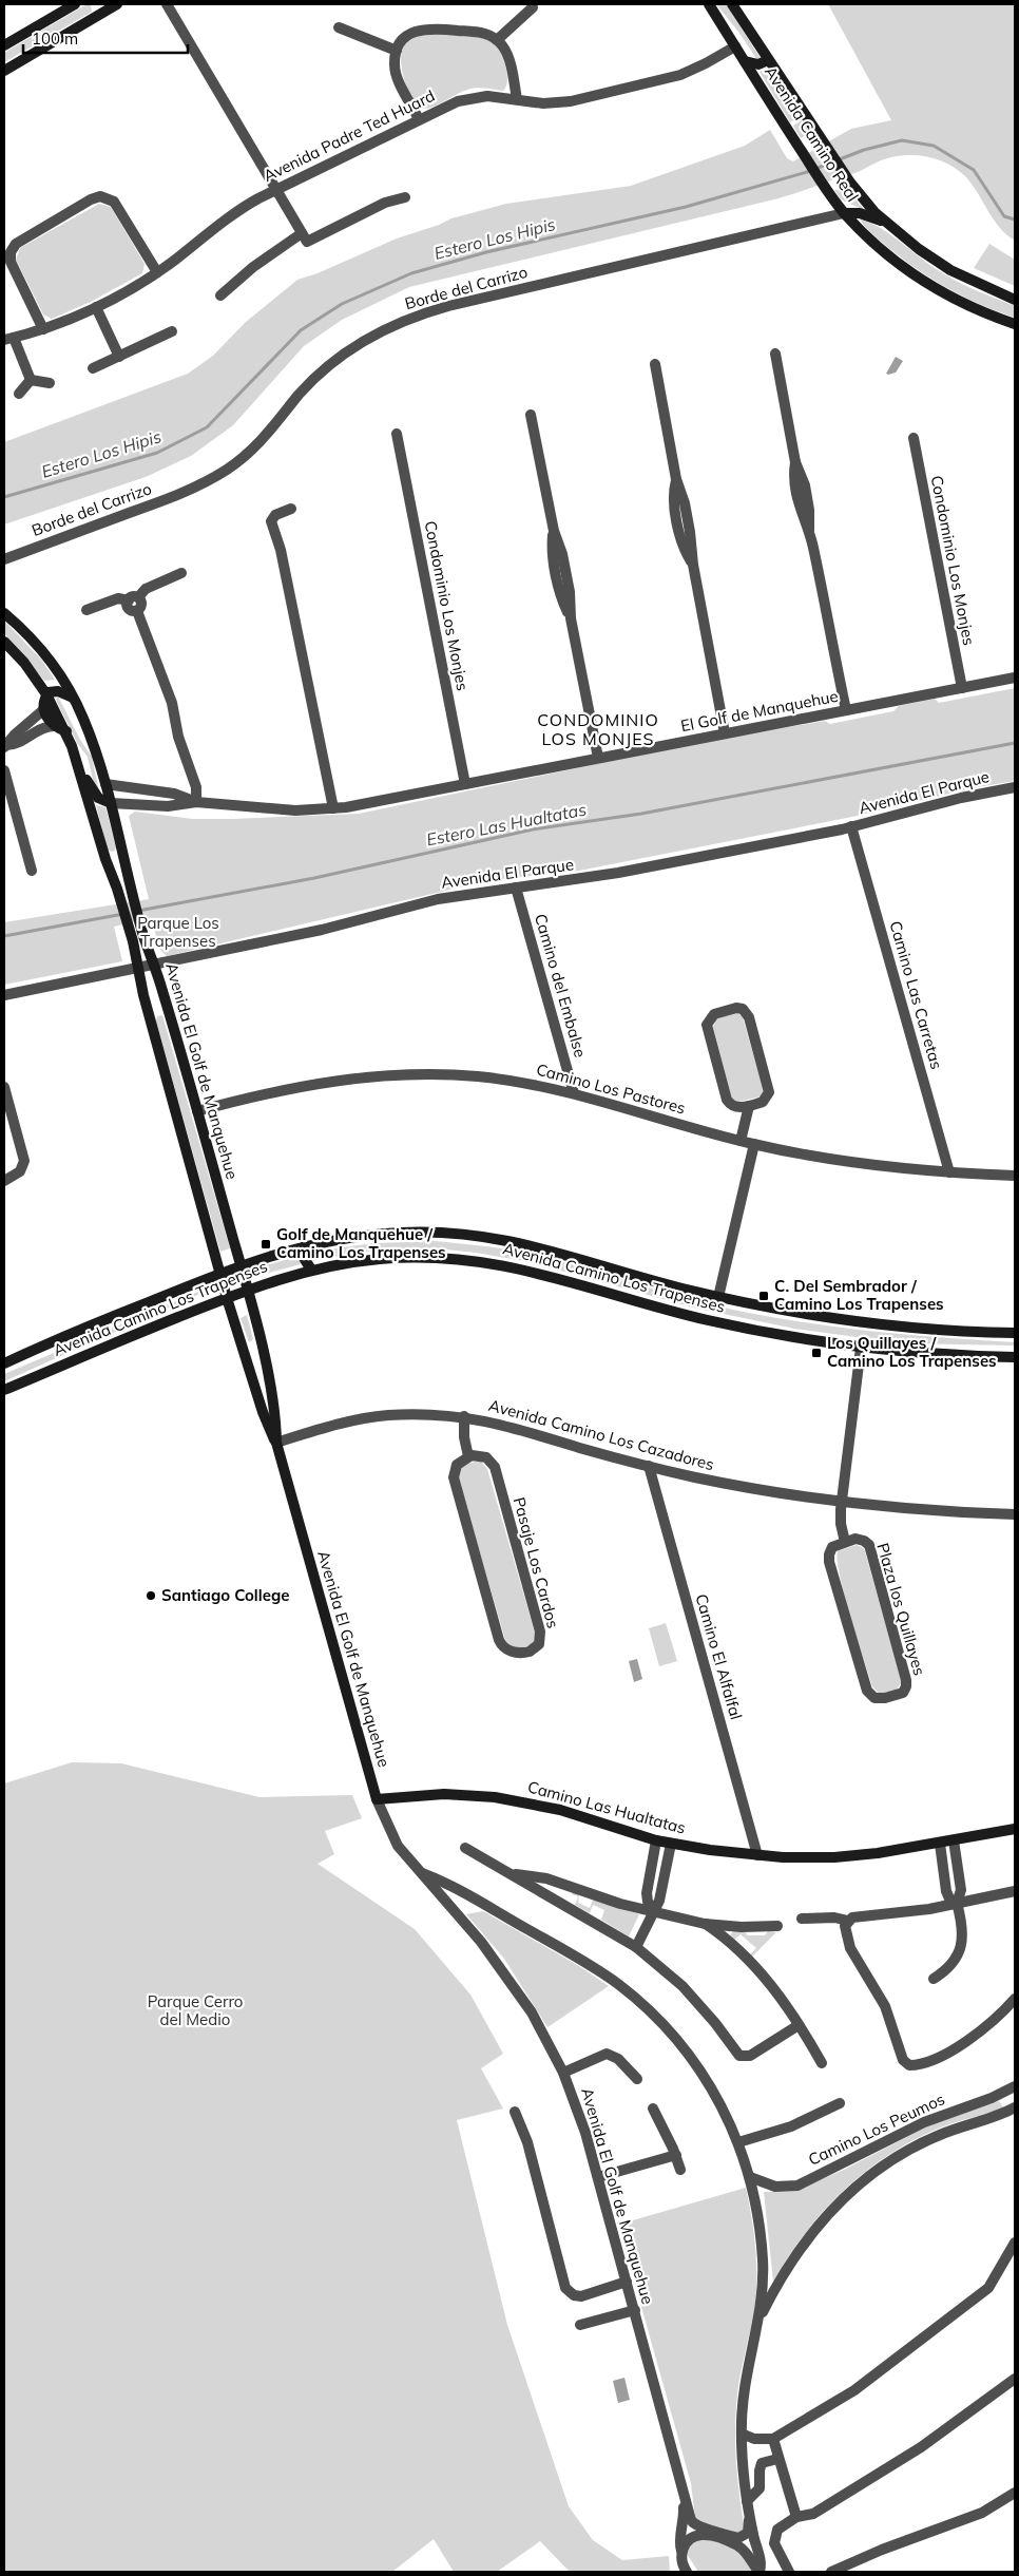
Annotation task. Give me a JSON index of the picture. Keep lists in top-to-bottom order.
{
  "streets": {
    "main road": [
      "Avenida Camino Real",
      "Avenida El Golf de Manquehue",
      "Avenida Camino Los Trapenses",
      "Camino Las Hualtatas"
    ],
    "street": [
      "Avenida Padre Ted Huard",
      "Borde del Carrizo",
      "Condominio Los Monjes",
      "El Golf de Manquehue",
      "Avenida El Parque",
      "Camino del Embalse",
      "Camino Las Carretas",
      "Camino Los Pastores",
      "Avenida Camino Los Cazadores",
      "Pasaje Los Cardos",
      "Plaza los Quillayes",
      "Camino El Alfalfal",
      "Camino Los Peumos"
    ]
  },
  "crossings": [
    ["Avenida Camino Real", "Avenida Padre Ted Huard"],
    ["Avenida Camino Real", "Borde del Carrizo"],
    ["Condominio Los Monjes", "El Golf de Manquehue"],
    ["El Golf de Manquehue", "Avenida El Golf de Manquehue"],
    ["Avenida El Parque", "Camino del Embalse"],
    ["Avenida El Parque", "Camino Las Carretas"],
    ["Avenida El Parque", "Avenida El Golf de Manquehue"],
    ["Camino del Embalse", "Camino Los Pastores"],
    ["Camino Las Carretas", "Camino Los Pastores"],
    ["Avenida El Golf de Manquehue", "Camino Los Pastores"],
    ["Avenida El Golf de Manquehue", "Avenida Camino Los Trapenses"],
    ["Avenida El Golf de Manquehue", "Avenida Camino Los Cazadores"],
    ["Avenida El Golf de Manquehue", "Camino Las Hualtatas"],
    ["Avenida El Golf de Manquehue", "Camino Los Peumos"],
    ["Avenida Camino Los Cazadores", "Camino El Alfalfal"],
    ["Camino El Alfalfal", "Camino Las Hualtatas"]
  ],
  "districts": ["CONDOMINIO LOS MONJES"],
  "water": ["Estero Los Hipis", "Estero Las Hualtatas"],
  "parks": ["Parque Los Trapenses", "Parque Cerro del Medio"],
  "places": {
    "transit": ["Golf de Manquehue / Camino Los Trapenses", "C. Del Sembrador / Camino Los Trapenses", "Los Quillayes / Camino Los Trapenses"],
    "other": ["Santiago College"]
  },
  "scale_bar": "100 m"
}
